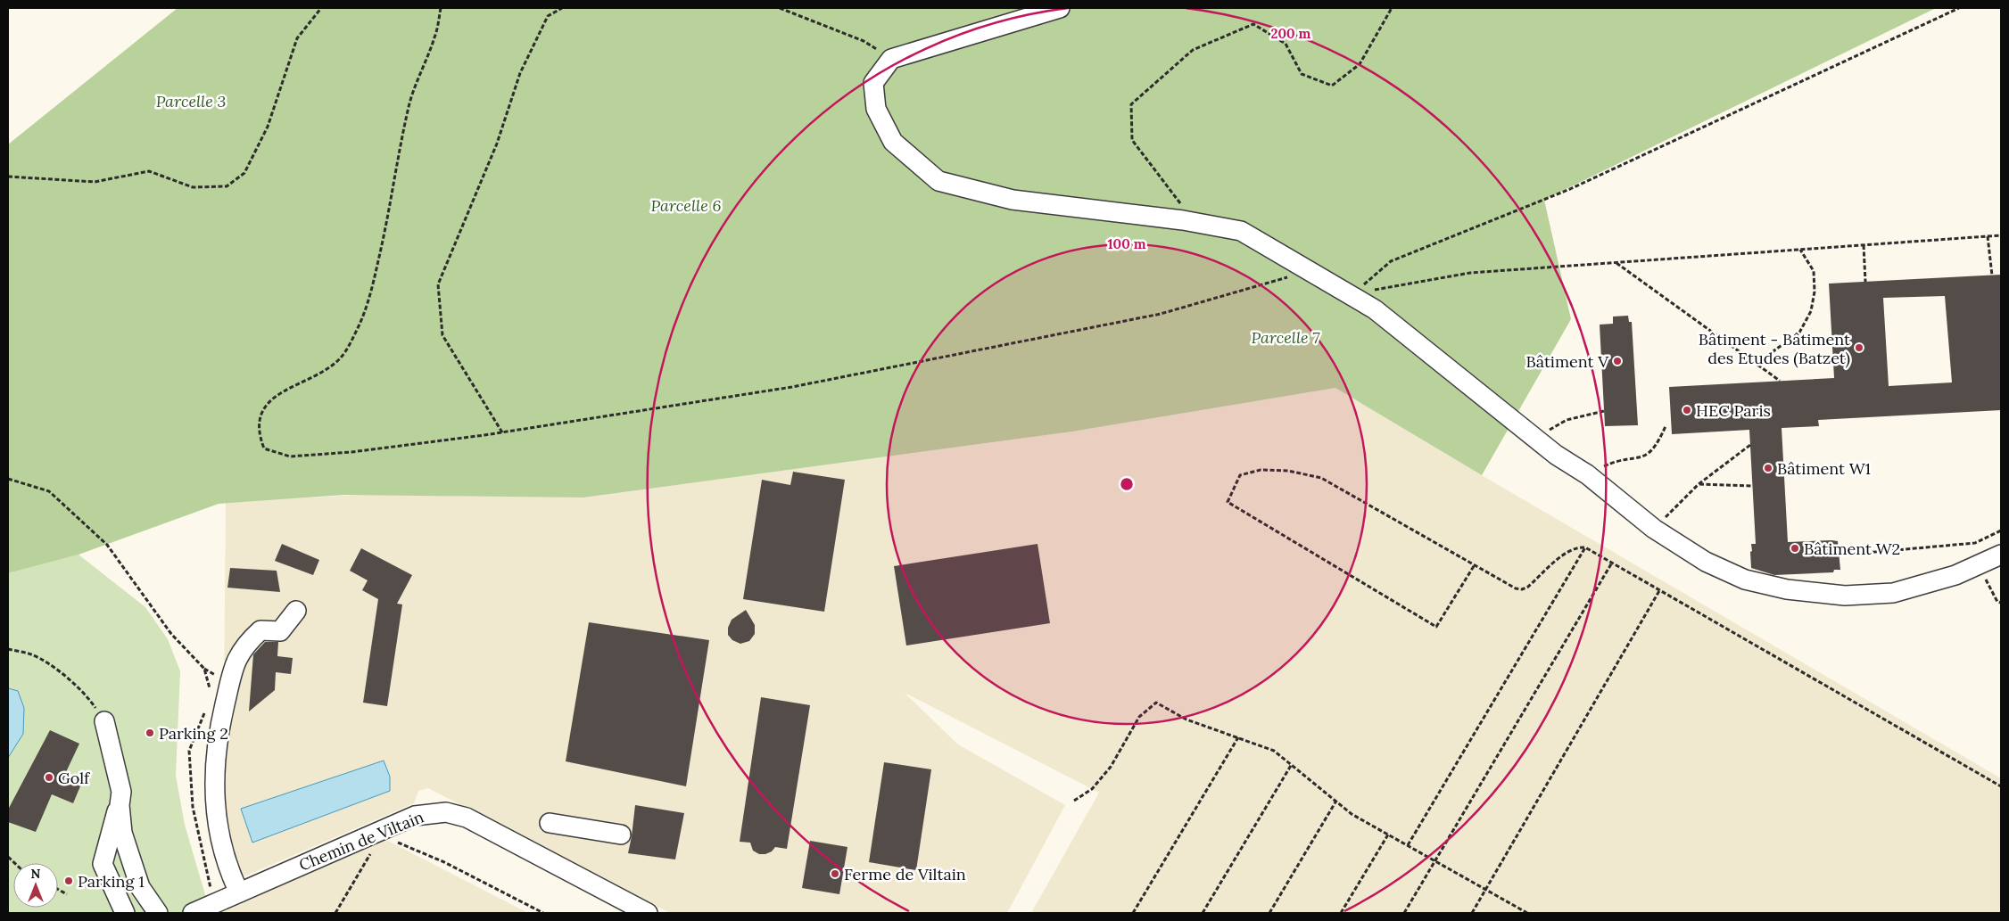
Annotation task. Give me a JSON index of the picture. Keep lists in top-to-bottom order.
{
  "streets": {
    "street": ["Chemin de Viltain"]
  },
  "parks": ["Parcelle 3", "Parcelle 6", "Parcelle 7"],
  "places": [
    "Bâtiment - Bâtiment des Etudes (Batzet)",
    "Bâtiment V",
    "HEC Paris",
    "Bâtiment W1",
    "Bâtiment W2",
    "Parking 2",
    "Golf",
    "Ferme de Viltain",
    "Parking 1"
  ],
  "north": "top",
  "rings": ["200 m", "100 m"]
}
